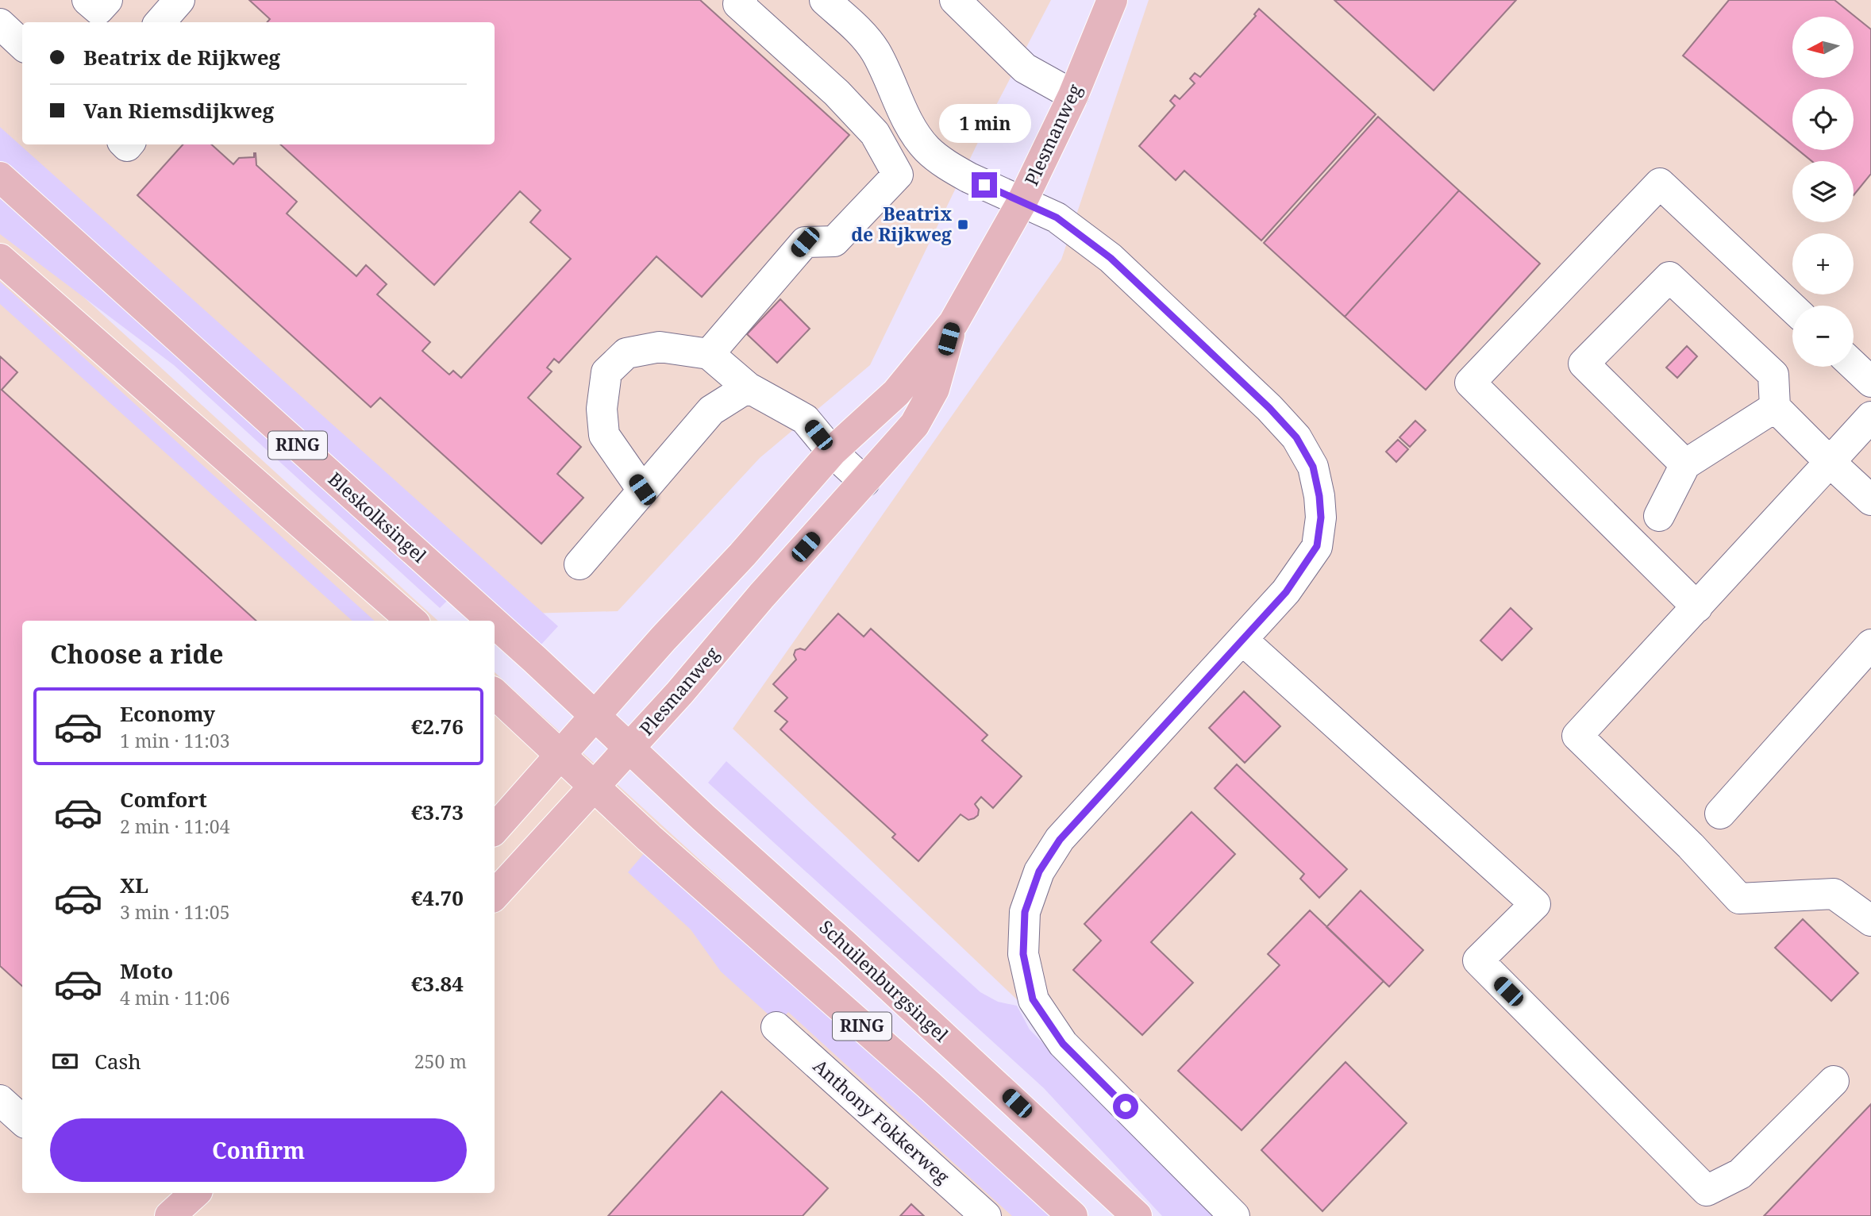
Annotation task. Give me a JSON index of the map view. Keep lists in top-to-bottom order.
{
  "streets": {
    "main road": [
      "Plesmanweg",
      "RING",
      "Bleskolksingel",
      "Schuilenburgsingel"
    ],
    "street": ["Anthony Fokkerweg"]
  },
  "crossings": [
    ["Plesmanweg", "RING"],
    ["Plesmanweg", "Bleskolksingel"],
    ["Plesmanweg", "Schuilenburgsingel"],
    ["Bleskolksingel", "Schuilenburgsingel"]
  ],
  "places": {
    "transit": ["Beatrix de Rijkweg"]
  },
  "north": "left",
  "page": {
    "map_buttons": ["+", "−"],
    "banner": ["Beatrix de Rijkweg", "Van Riemsdijkweg"],
    "bubble": "1 min",
    "heading": "Choose a ride",
    "list": [
      {
        "name": "Economy",
        "note": "1 min · 11:03",
        "value": "€2.76"
      },
      {
        "name": "Comfort",
        "note": "2 min · 11:04",
        "value": "€3.73"
      },
      {
        "name": "XL",
        "note": "3 min · 11:05",
        "value": "€4.70"
      },
      {
        "name": "Moto",
        "note": "4 min · 11:06",
        "value": "€3.84"
      }
    ],
    "pay": ["Cash", "250 m"],
    "buttons": "Confirm"
  }
}
